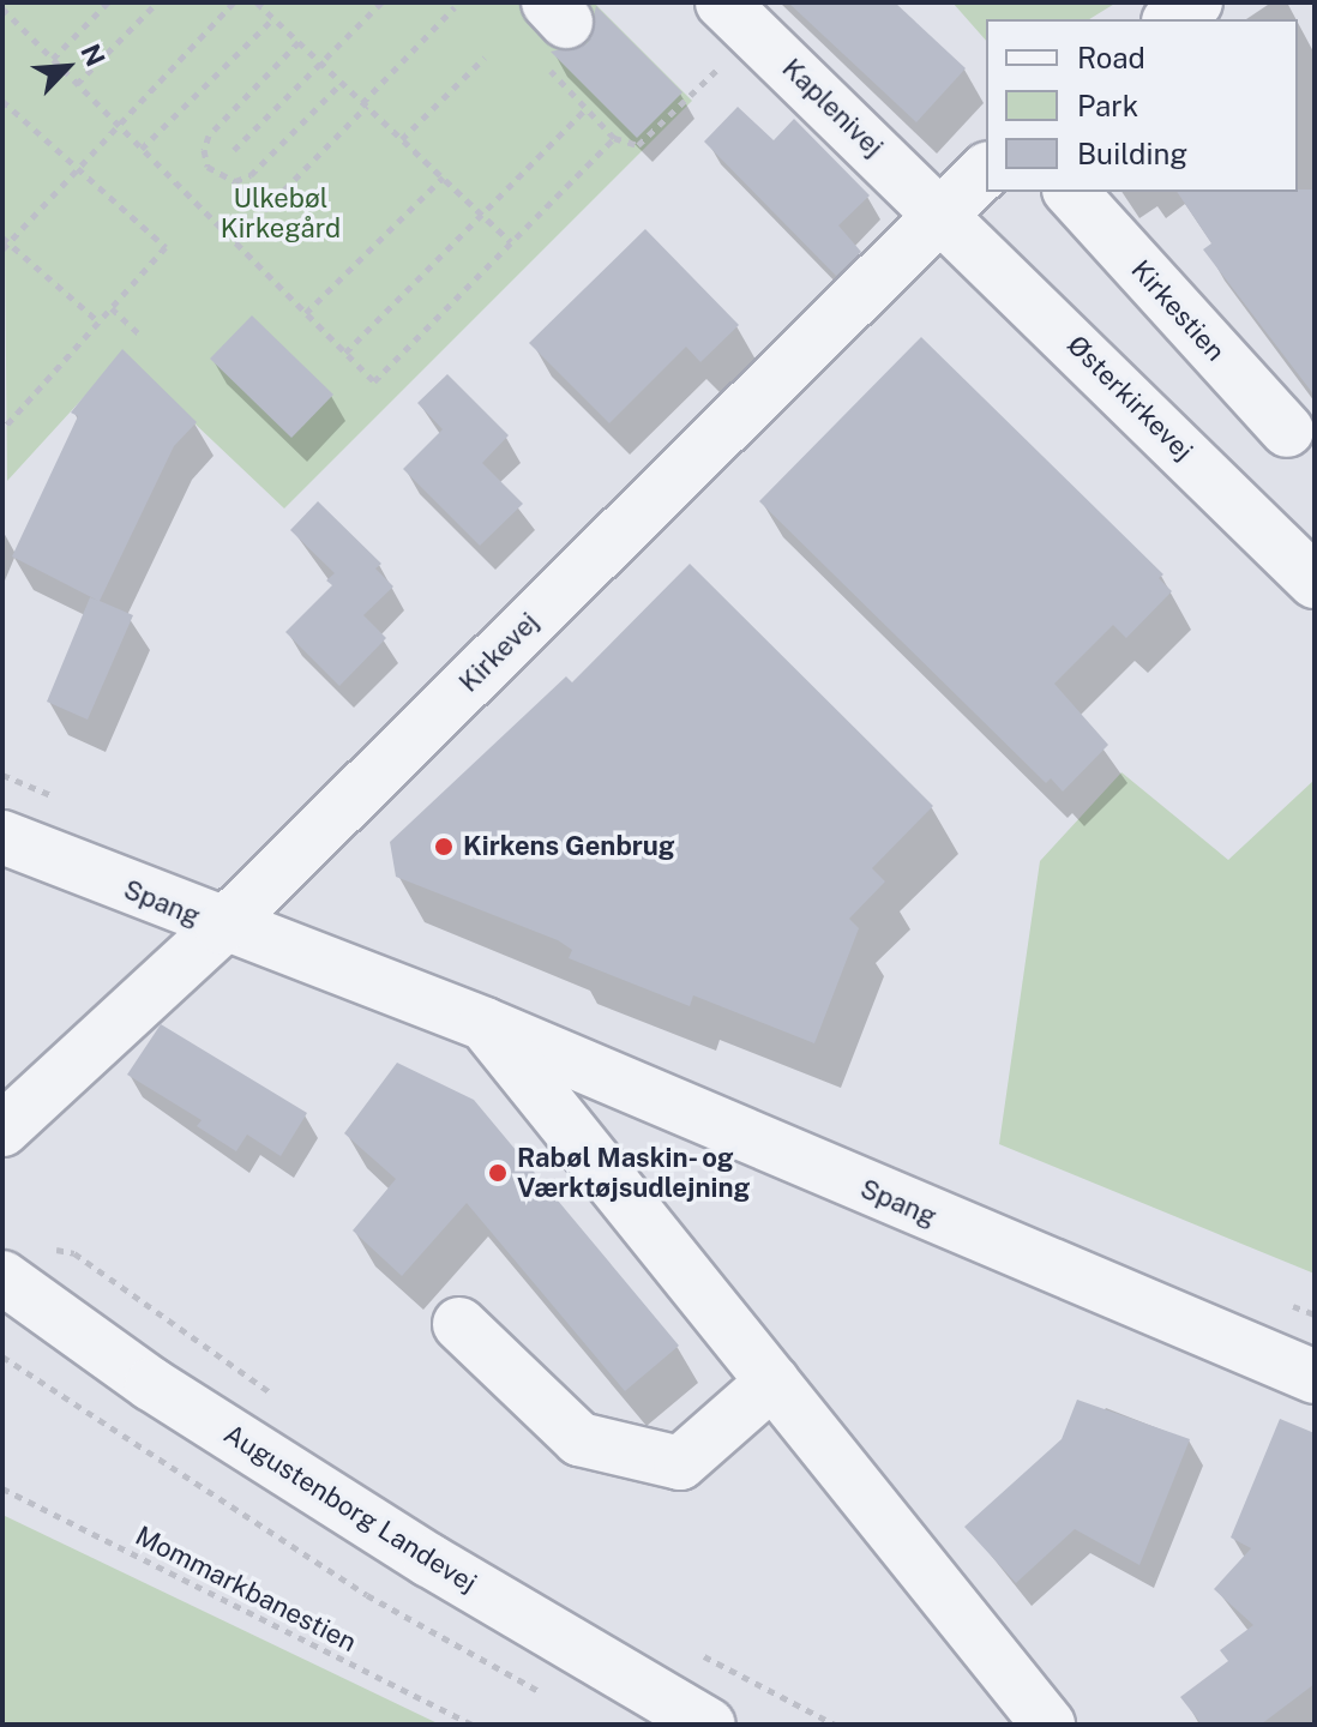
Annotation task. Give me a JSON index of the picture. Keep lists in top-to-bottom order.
{
  "streets": {
    "street": [
      "Kaplenivej",
      "Kirkestien",
      "Østerkirkevej",
      "Kirkevej",
      "Spang",
      "Augustenborg Landevej"
    ],
    "path": ["Mommarkbanestien"]
  },
  "crossings": [
    ["Kaplenivej", "Østerkirkevej"],
    ["Kaplenivej", "Kirkevej"],
    ["Østerkirkevej", "Kirkevej"],
    ["Kirkevej", "Spang"]
  ],
  "parks": ["Ulkebøl Kirkegård"],
  "places": ["Kirkens Genbrug", "Rabøl Maskin- og Værktøjsudlejning"],
  "legend": ["Road", "Park", "Building"],
  "north": "top right"
}
